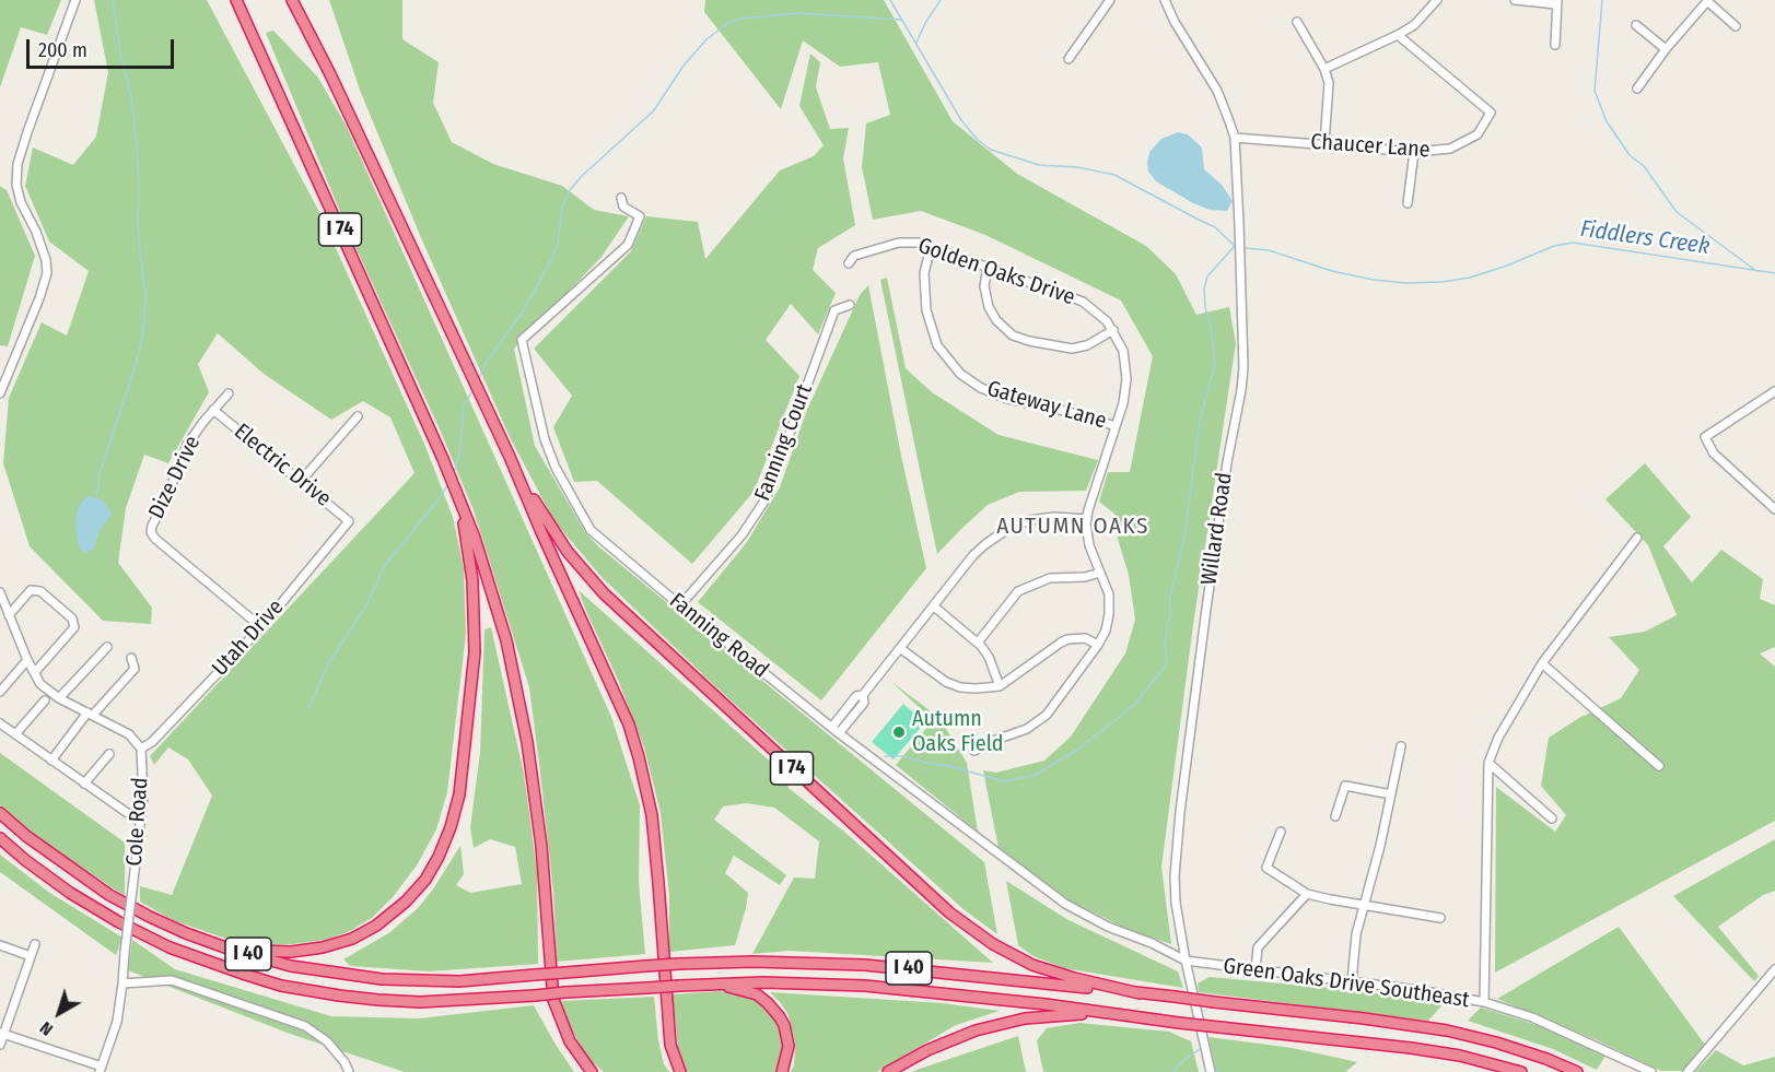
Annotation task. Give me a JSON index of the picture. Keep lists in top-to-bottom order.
{
  "streets": {
    "highway": ["I 74", "I 40"],
    "street": [
      "Chaucer Lane",
      "Golden Oaks Drive",
      "Gateway Lane",
      "Fanning Court",
      "Electric Drive",
      "Dize Drive",
      "Willard Road",
      "Fanning Road",
      "Utah Drive",
      "Cole Road",
      "Green Oaks Drive Southeast"
    ]
  },
  "crossings": [
    ["Chaucer Lane", "Willard Road"],
    ["I 74", "I 40"],
    ["Golden Oaks Drive", "Gateway Lane"],
    ["Fanning Court", "Fanning Road"],
    ["Electric Drive", "Dize Drive"],
    ["Electric Drive", "Utah Drive"],
    ["Dize Drive", "Utah Drive"],
    ["Willard Road", "Fanning Road"],
    ["Willard Road", "Green Oaks Drive Southeast"],
    ["Fanning Road", "Green Oaks Drive Southeast"],
    ["Utah Drive", "Cole Road"]
  ],
  "districts": ["AUTUMN OAKS"],
  "water": ["Fiddlers Creek"],
  "places": ["Autumn Oaks Field"],
  "scale_bar": "200 m",
  "north": "bottom left"
}
